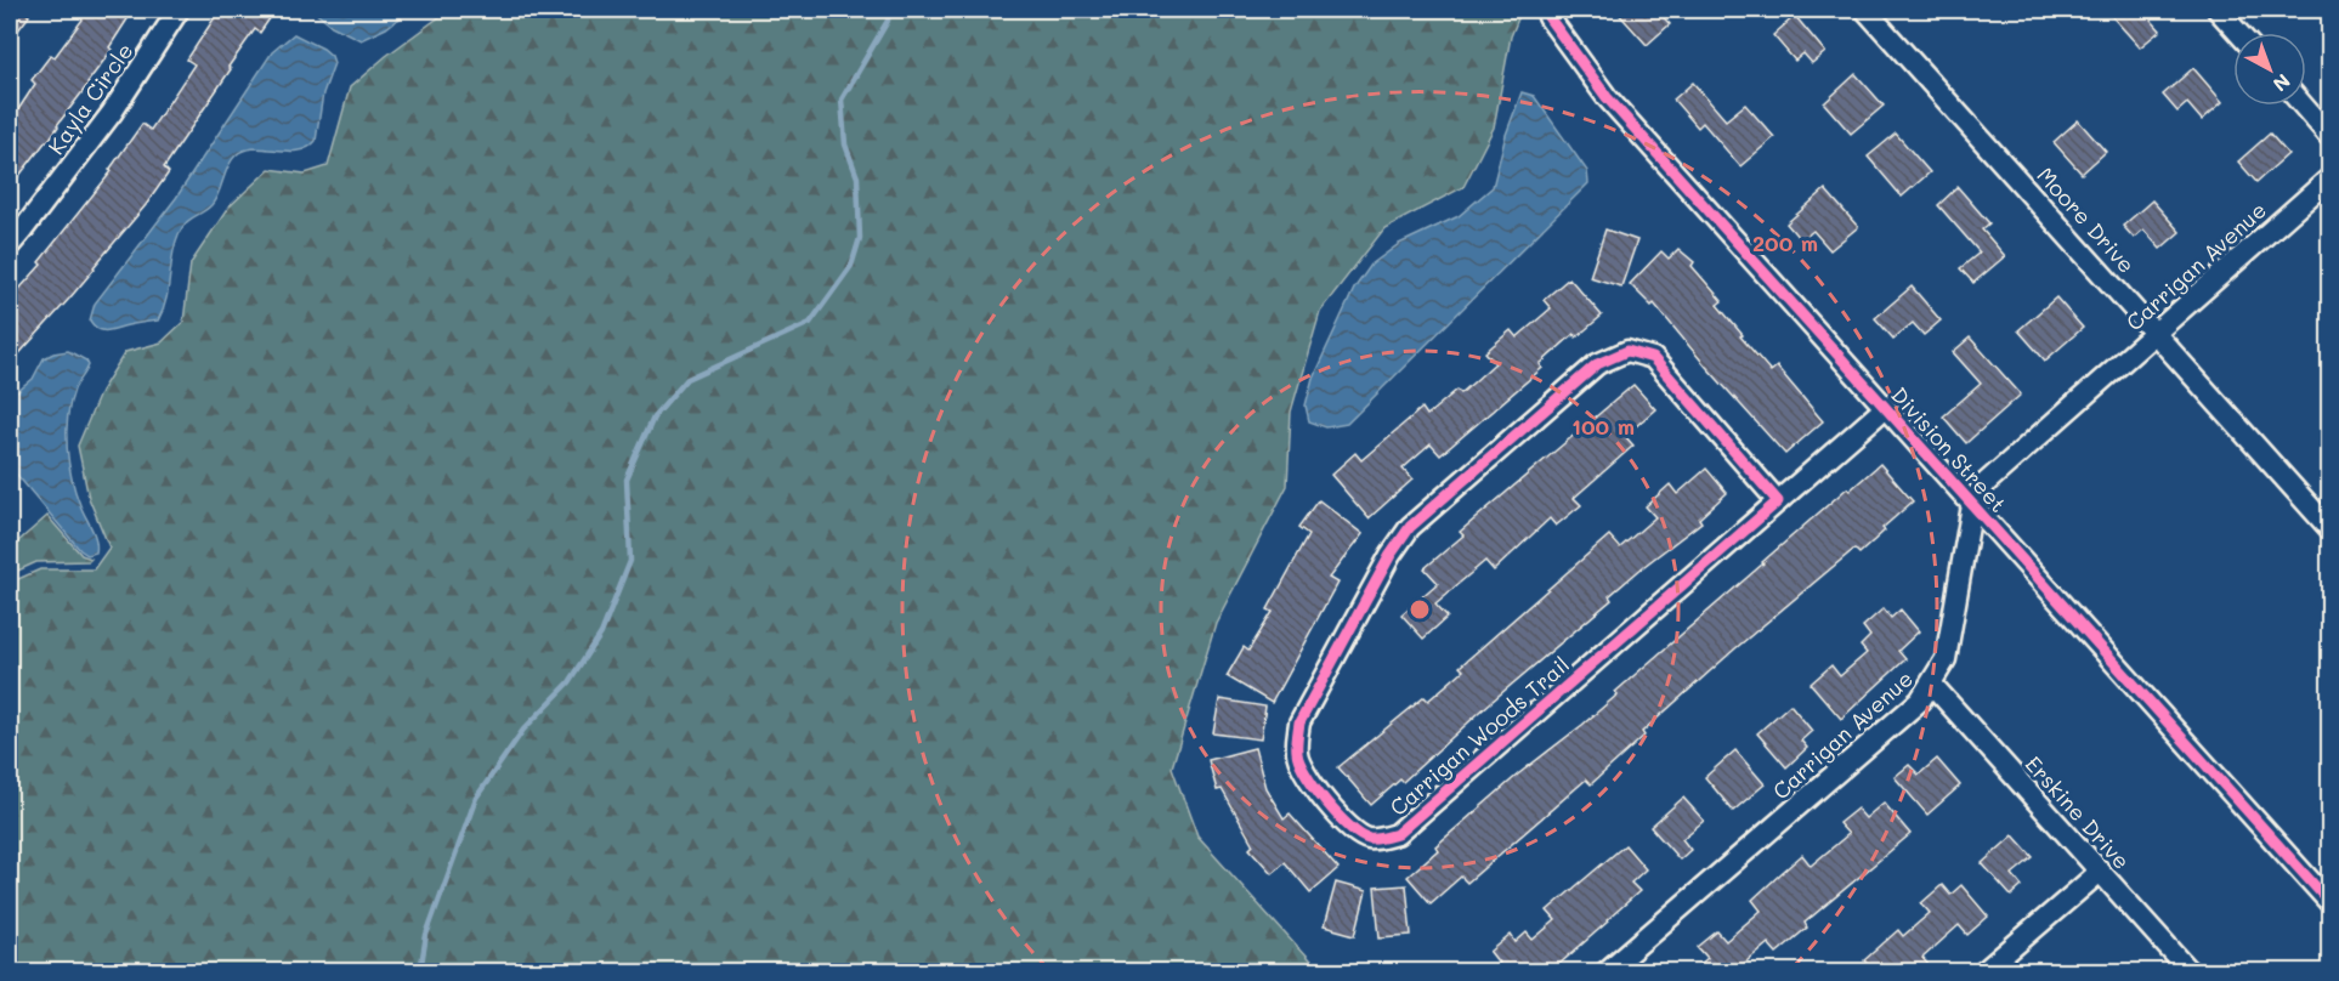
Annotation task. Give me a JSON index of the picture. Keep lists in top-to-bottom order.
{
  "streets": {
    "street": [
      "Kayla Circle",
      "Moore Drive",
      "Carrigan Avenue",
      "Division Street",
      "Carrigan Woods Trail",
      "Erskine Drive"
    ]
  },
  "crossings": [
    ["Moore Drive", "Carrigan Avenue"],
    ["Carrigan Avenue", "Division Street"],
    ["Carrigan Avenue", "Erskine Drive"],
    ["Division Street", "Carrigan Woods Trail"]
  ],
  "north": "bottom right",
  "rings": ["200 m", "100 m"]
}
